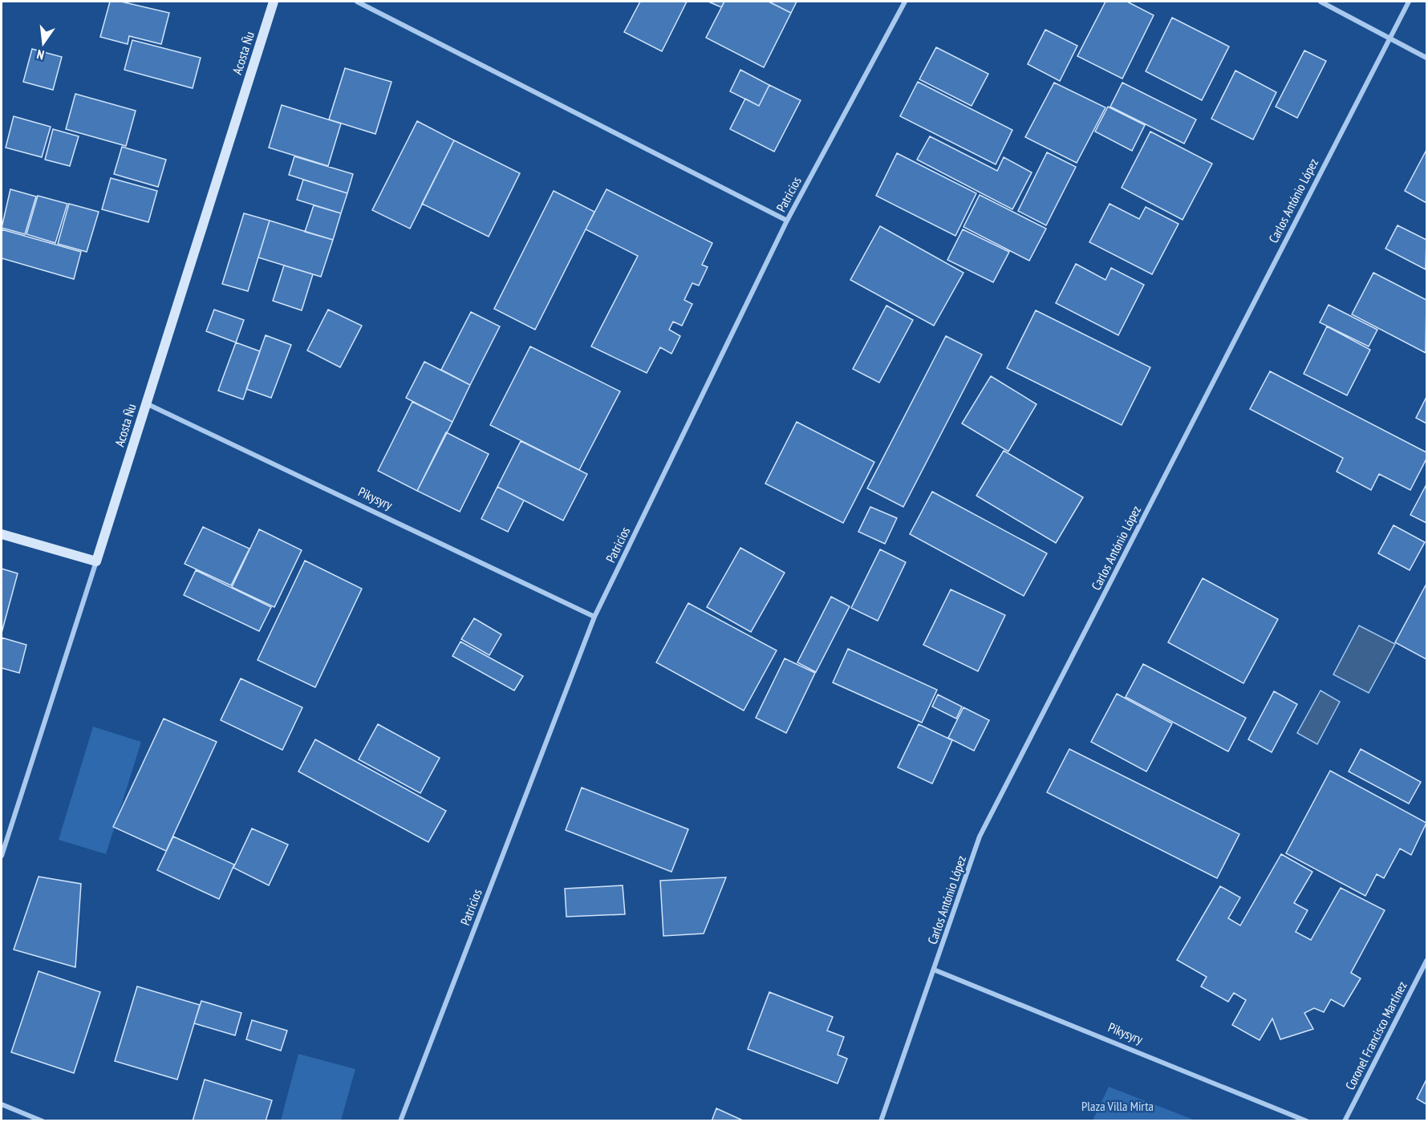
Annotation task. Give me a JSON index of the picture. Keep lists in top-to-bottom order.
{
  "streets": {
    "street": [
      "Acosta Ñu",
      "Patricios",
      "Carlos António López",
      "Pikysyry",
      "Coronel Francisco Martínez"
    ]
  },
  "crossings": [
    ["Acosta Ñu", "Pikysyry"],
    ["Patricios", "Pikysyry"],
    ["Carlos António López", "Pikysyry"]
  ],
  "parks": ["Plaza Villa Mirta"],
  "north": "bottom"
}
